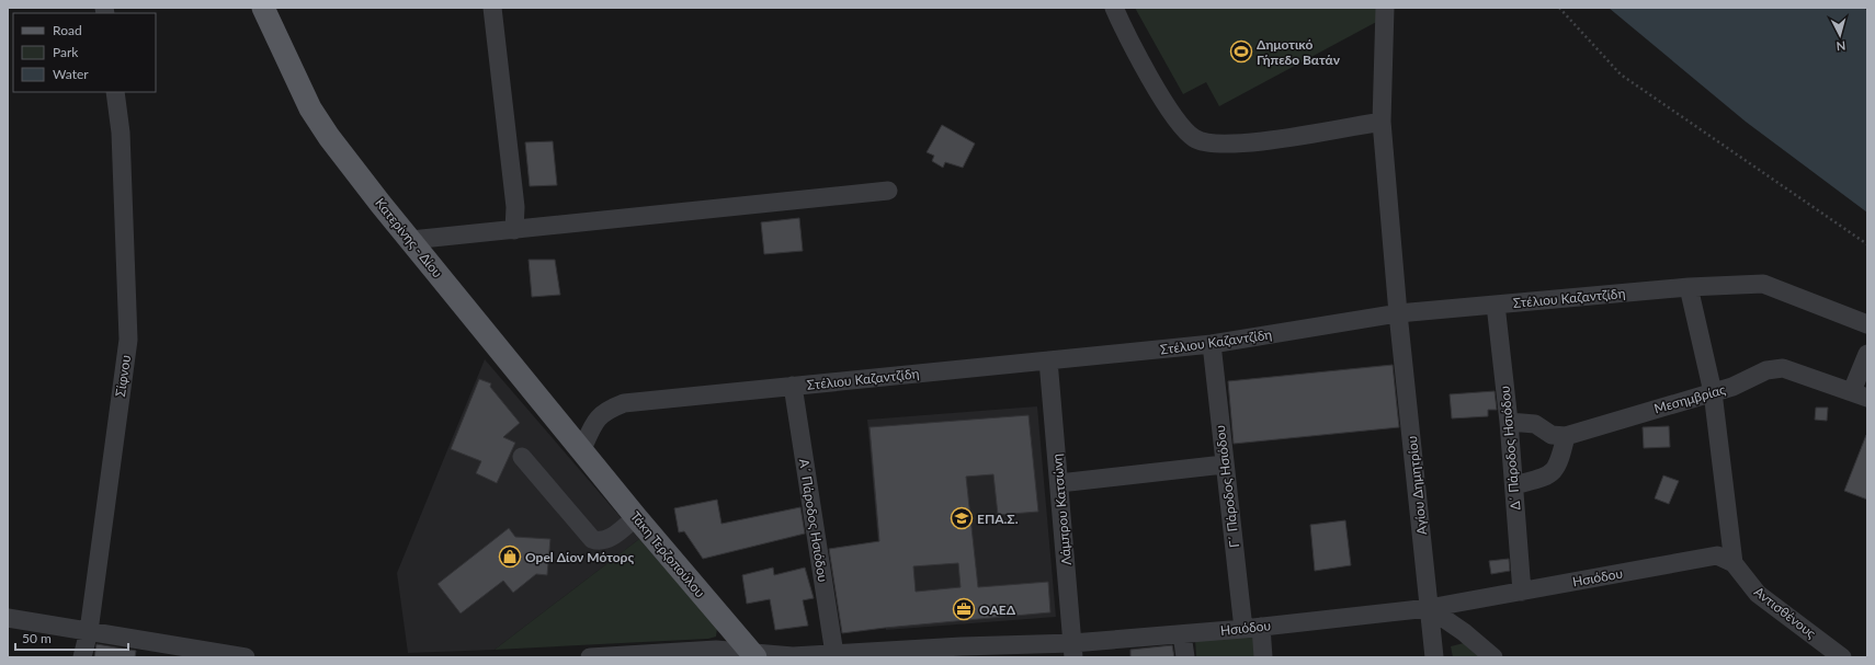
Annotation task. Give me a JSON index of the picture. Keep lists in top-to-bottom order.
{
  "streets": {
    "main road": ["Κατερίνης - Δίου", "Τάκη Τερζοπούλου"],
    "street": [
      "Στέλιου Καζαντζίδη",
      "Σίφνου",
      "Μεσημβρίας",
      "Δ΄ Πάροδος Ησιόδου",
      "Αγίου Δημητρίου",
      "Γ΄ Πάροδος Ησιόδου",
      "Λάμπρου Κατσώνη",
      "Α΄ Πάροδος Ησιόδου",
      "Ησιόδου",
      "Αντισθένους"
    ]
  },
  "crossings": [
    ["Κατερίνης - Δίου", "Στέλιου Καζαντζίδη"],
    ["Κατερίνης - Δίου", "Τάκη Τερζοπούλου"],
    ["Στέλιου Καζαντζίδη", "Δ΄ Πάροδος Ησιόδου"],
    ["Στέλιου Καζαντζίδη", "Αγίου Δημητρίου"],
    ["Στέλιου Καζαντζίδη", "Γ΄ Πάροδος Ησιόδου"],
    ["Στέλιου Καζαντζίδη", "Λάμπρου Κατσώνη"],
    ["Στέλιου Καζαντζίδη", "Α΄ Πάροδος Ησιόδου"],
    ["Στέλιου Καζαντζίδη", "Τάκη Τερζοπούλου"],
    ["Μεσημβρίας", "Δ΄ Πάροδος Ησιόδου"],
    ["Δ΄ Πάροδος Ησιόδου", "Ησιόδου"],
    ["Αγίου Δημητρίου", "Ησιόδου"],
    ["Γ΄ Πάροδος Ησιόδου", "Ησιόδου"],
    ["Λάμπρου Κατσώνη", "Ησιόδου"],
    ["Α΄ Πάροδος Ησιόδου", "Ησιόδου"],
    ["Τάκη Τερζοπούλου", "Ησιόδου"],
    ["Ησιόδου", "Αντισθένους"]
  ],
  "places": {
    "sports": ["Δημοτικό Γήπεδο Βατάν"],
    "school or university": ["ΕΠΑ.Σ."],
    "shop": ["Opel Δίον Μότορς"],
    "office": ["ΟΑΕΔ"]
  },
  "legend": ["Road", "Park", "Water"],
  "scale_bar": "50 m",
  "north": "bottom"
}
